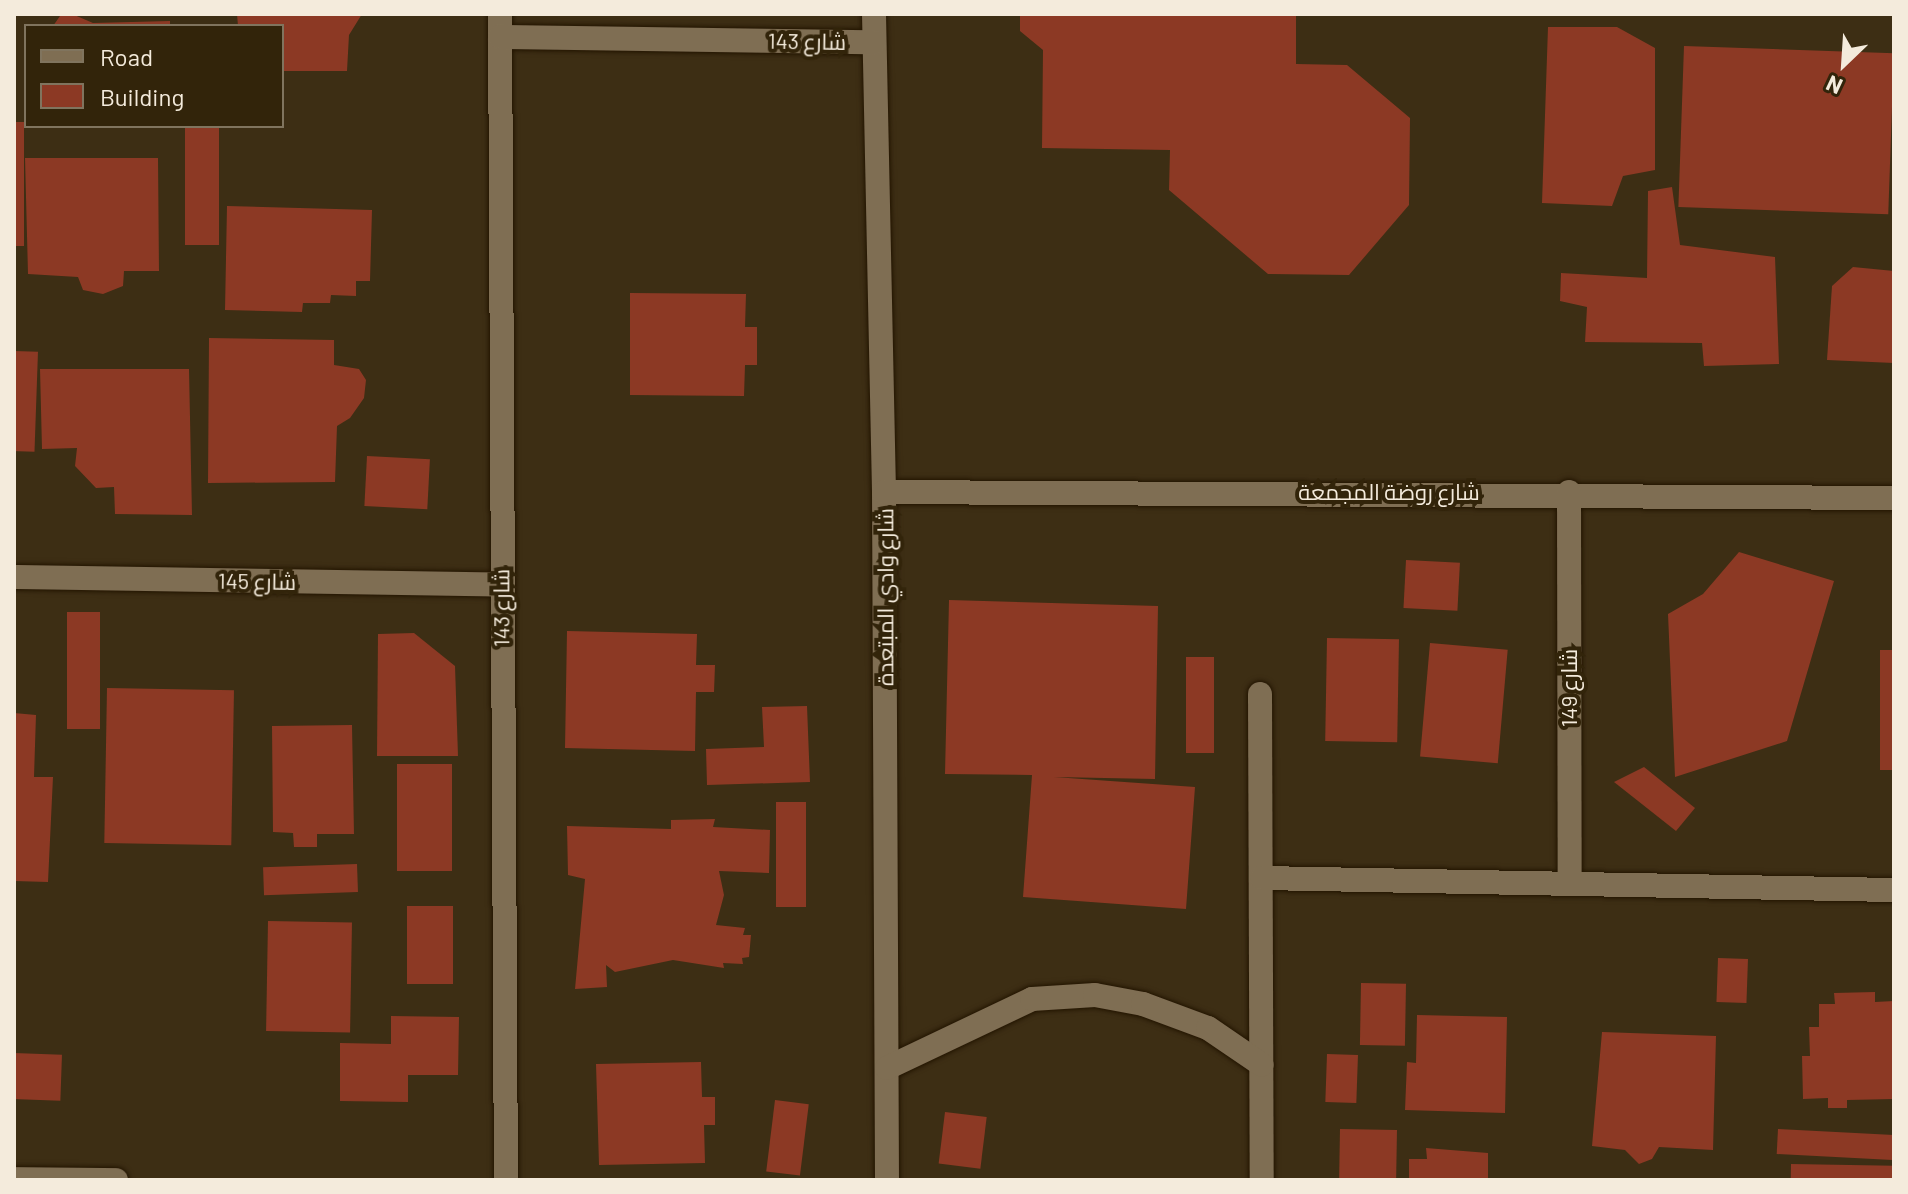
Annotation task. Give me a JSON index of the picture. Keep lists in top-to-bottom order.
{
  "streets": {
    "street": [
      "شارع 143",
      "شارع روضة المجمعة",
      "شارع 145",
      "شارع وادي المبتعدة",
      "شارع 149"
    ]
  },
  "crossings": [
    ["شارع 143", "شارع 145"],
    ["شارع 143", "شارع وادي المبتعدة"],
    ["شارع روضة المجمعة", "شارع وادي المبتعدة"],
    ["شارع روضة المجمعة", "شارع 149"]
  ],
  "legend": ["Road", "Building"],
  "north": "bottom left"
}
